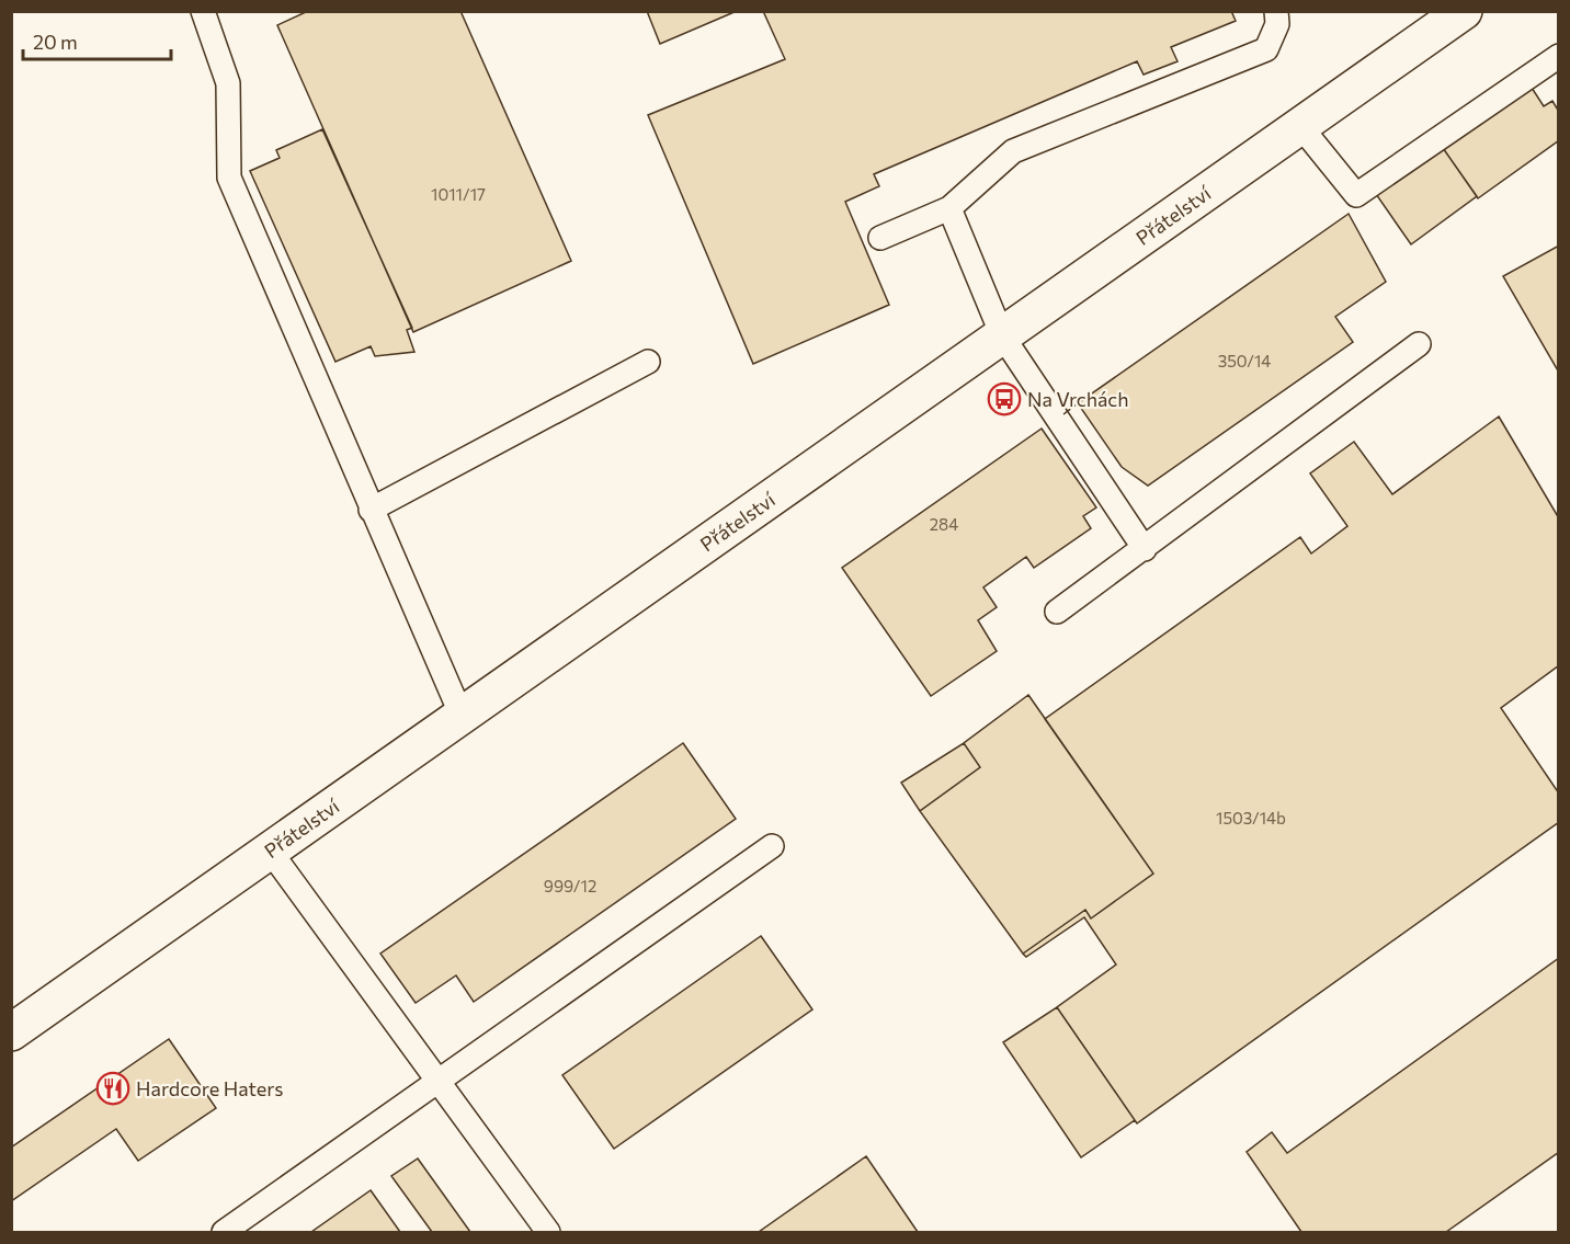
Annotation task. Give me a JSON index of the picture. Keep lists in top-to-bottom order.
{
  "streets": {
    "main road": ["Přátelství"]
  },
  "places": {
    "bus stop": ["Na Vrchách"],
    "restaurant": ["Hardcore Haters"]
  },
  "house_numbers": [
    "1011/17",
    "350/14",
    "284",
    "1503/14b",
    "999/12"
  ],
  "scale_bar": "20 m"
}
